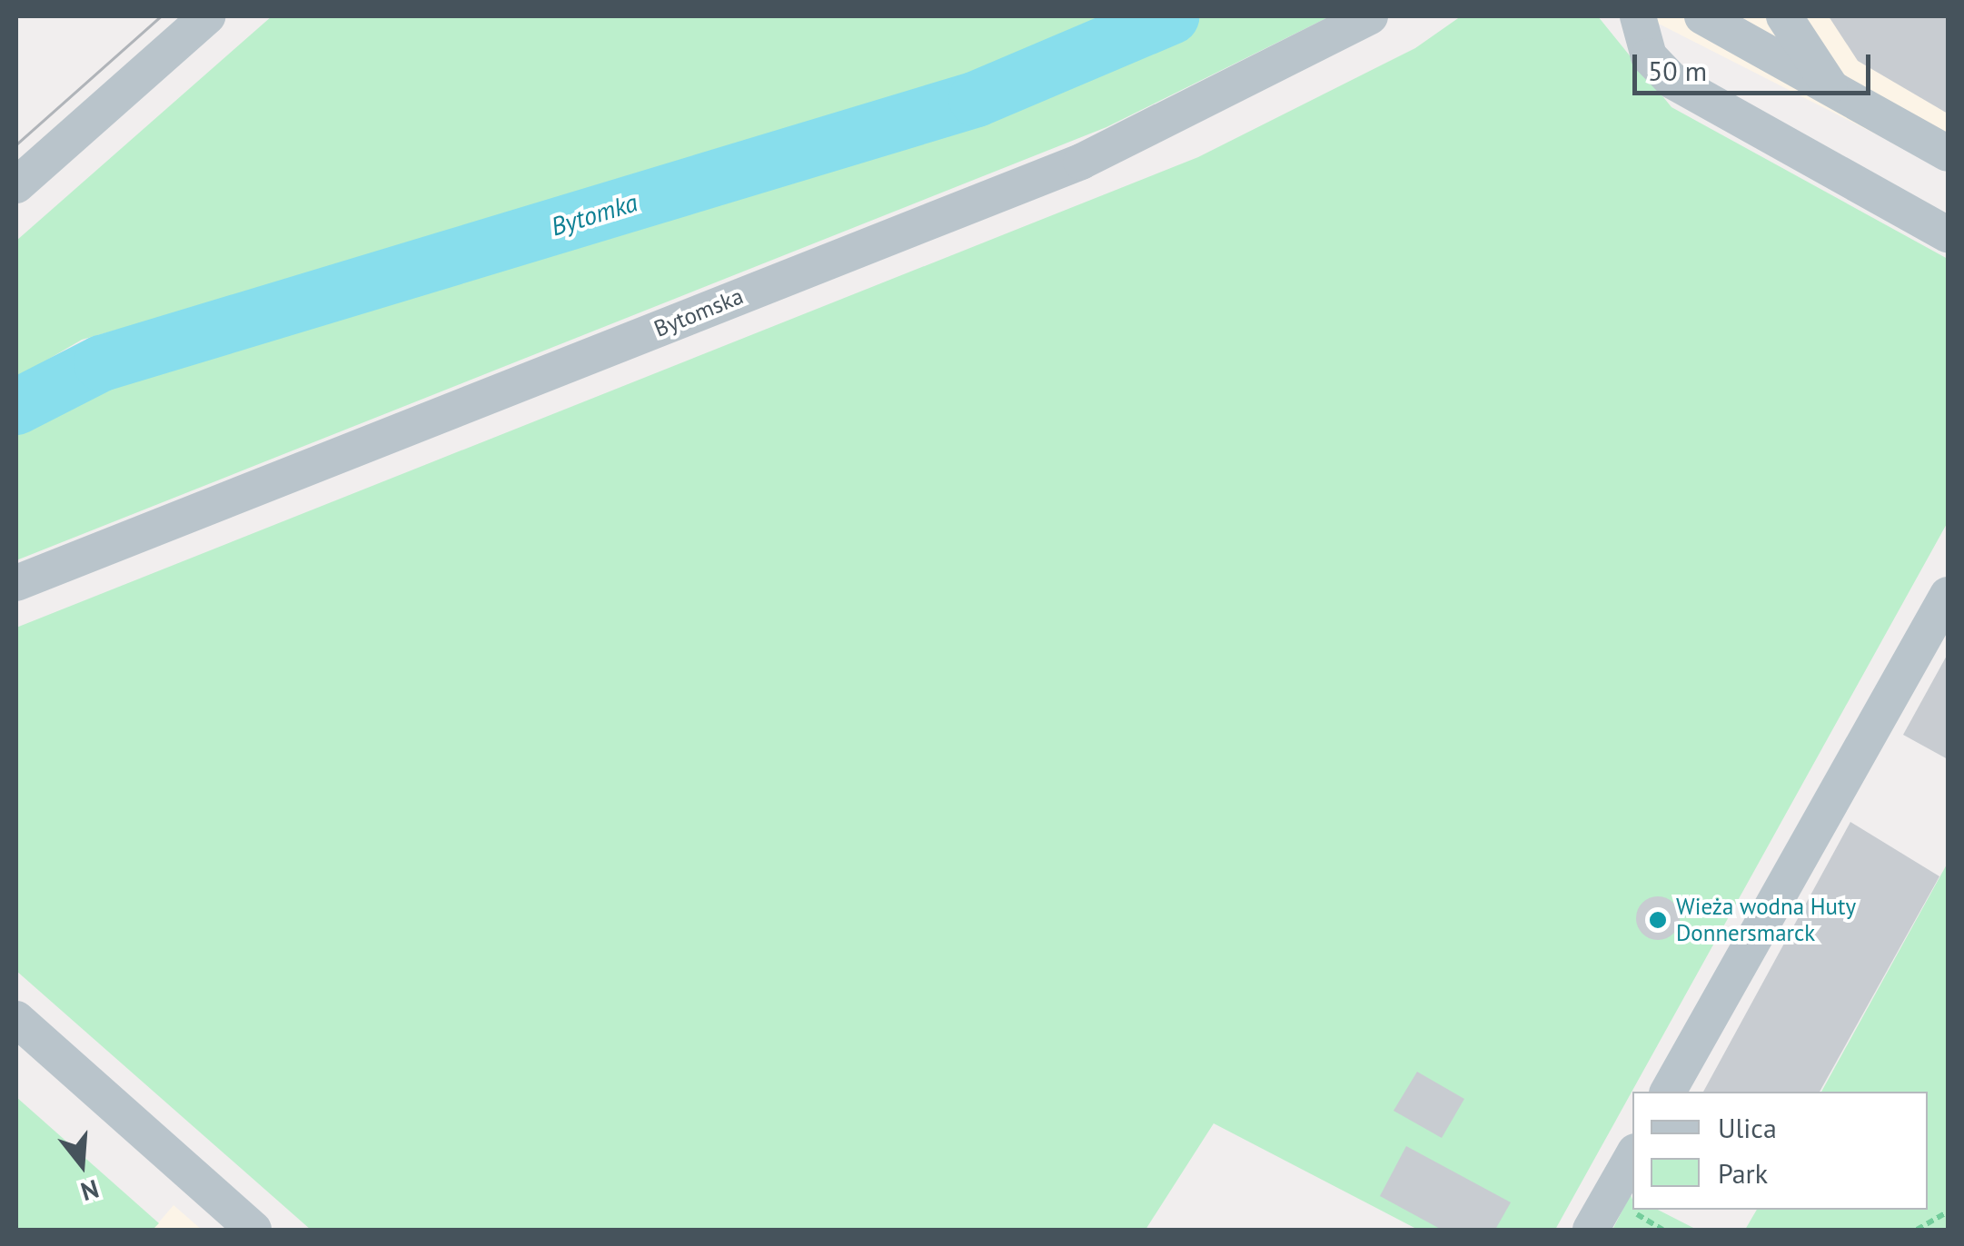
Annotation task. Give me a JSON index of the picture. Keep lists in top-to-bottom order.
{
  "streets": {
    "street": ["Bytomska"]
  },
  "water": ["Bytomka"],
  "places": ["Wieża wodna Huty Donnersmarck"],
  "legend": ["Ulica", "Park"],
  "scale_bar": "50 m",
  "north": "bottom"
}
